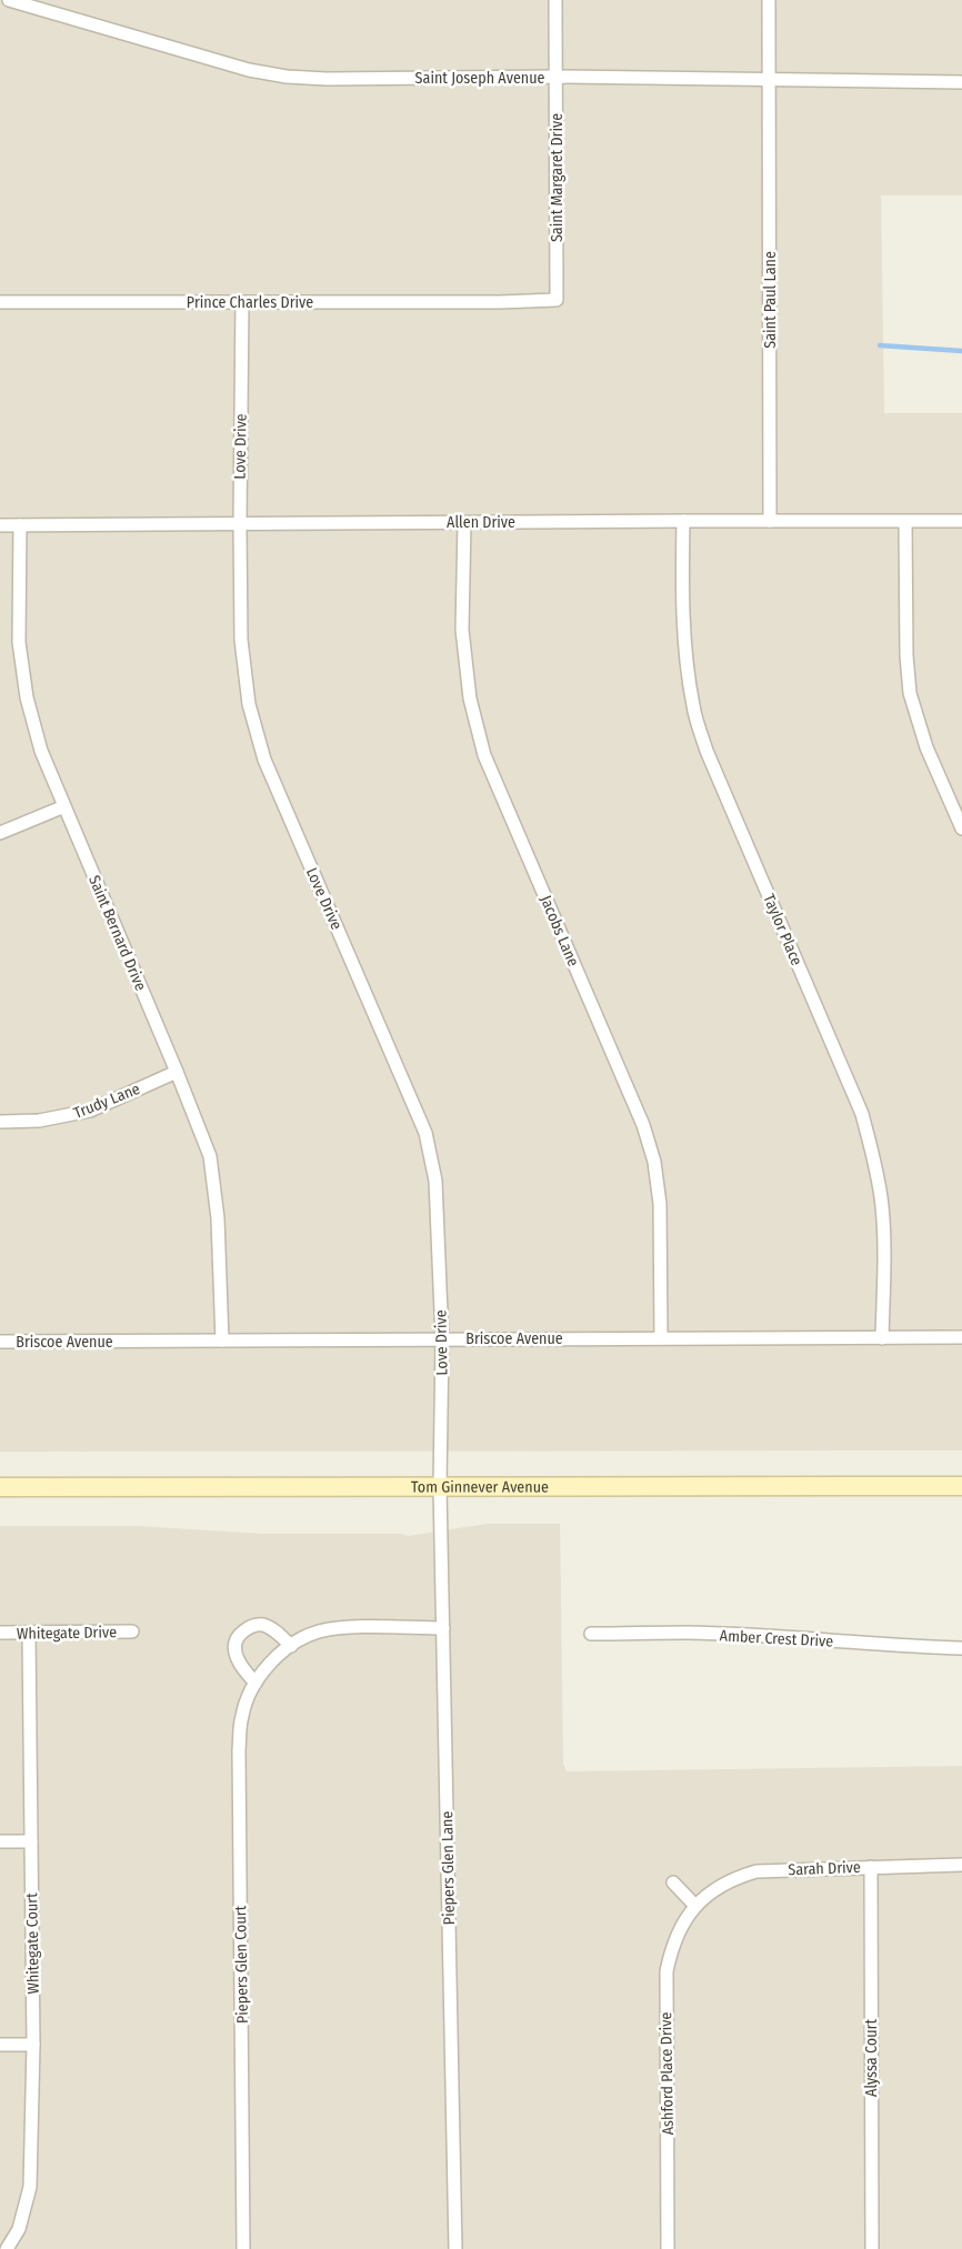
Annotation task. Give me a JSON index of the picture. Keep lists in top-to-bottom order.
{
  "streets": {
    "main road": ["Tom Ginnever Avenue"],
    "street": [
      "Saint Joseph Avenue",
      "Saint Margaret Drive",
      "Saint Paul Lane",
      "Prince Charles Drive",
      "Love Drive",
      "Allen Drive",
      "Taylor Place",
      "Jacobs Lane",
      "Saint Bernard Drive",
      "Trudy Lane",
      "Briscoe Avenue",
      "Whitegate Drive",
      "Amber Crest Drive",
      "Piepers Glen Lane",
      "Sarah Drive",
      "Whitegate Court",
      "Piepers Glen Court",
      "Alyssa Court",
      "Ashford Place Drive"
    ]
  },
  "crossings": [
    ["Saint Joseph Avenue", "Saint Margaret Drive"],
    ["Saint Joseph Avenue", "Saint Paul Lane"],
    ["Saint Margaret Drive", "Prince Charles Drive"],
    ["Saint Paul Lane", "Allen Drive"],
    ["Prince Charles Drive", "Love Drive"],
    ["Love Drive", "Allen Drive"],
    ["Love Drive", "Briscoe Avenue"],
    ["Love Drive", "Tom Ginnever Avenue"],
    ["Love Drive", "Piepers Glen Lane"],
    ["Allen Drive", "Taylor Place"],
    ["Allen Drive", "Jacobs Lane"],
    ["Allen Drive", "Saint Bernard Drive"],
    ["Taylor Place", "Briscoe Avenue"],
    ["Jacobs Lane", "Briscoe Avenue"],
    ["Saint Bernard Drive", "Trudy Lane"],
    ["Saint Bernard Drive", "Briscoe Avenue"],
    ["Tom Ginnever Avenue", "Piepers Glen Lane"],
    ["Whitegate Drive", "Whitegate Court"],
    ["Piepers Glen Lane", "Piepers Glen Court"],
    ["Sarah Drive", "Alyssa Court"],
    ["Sarah Drive", "Ashford Place Drive"]
  ]
}
